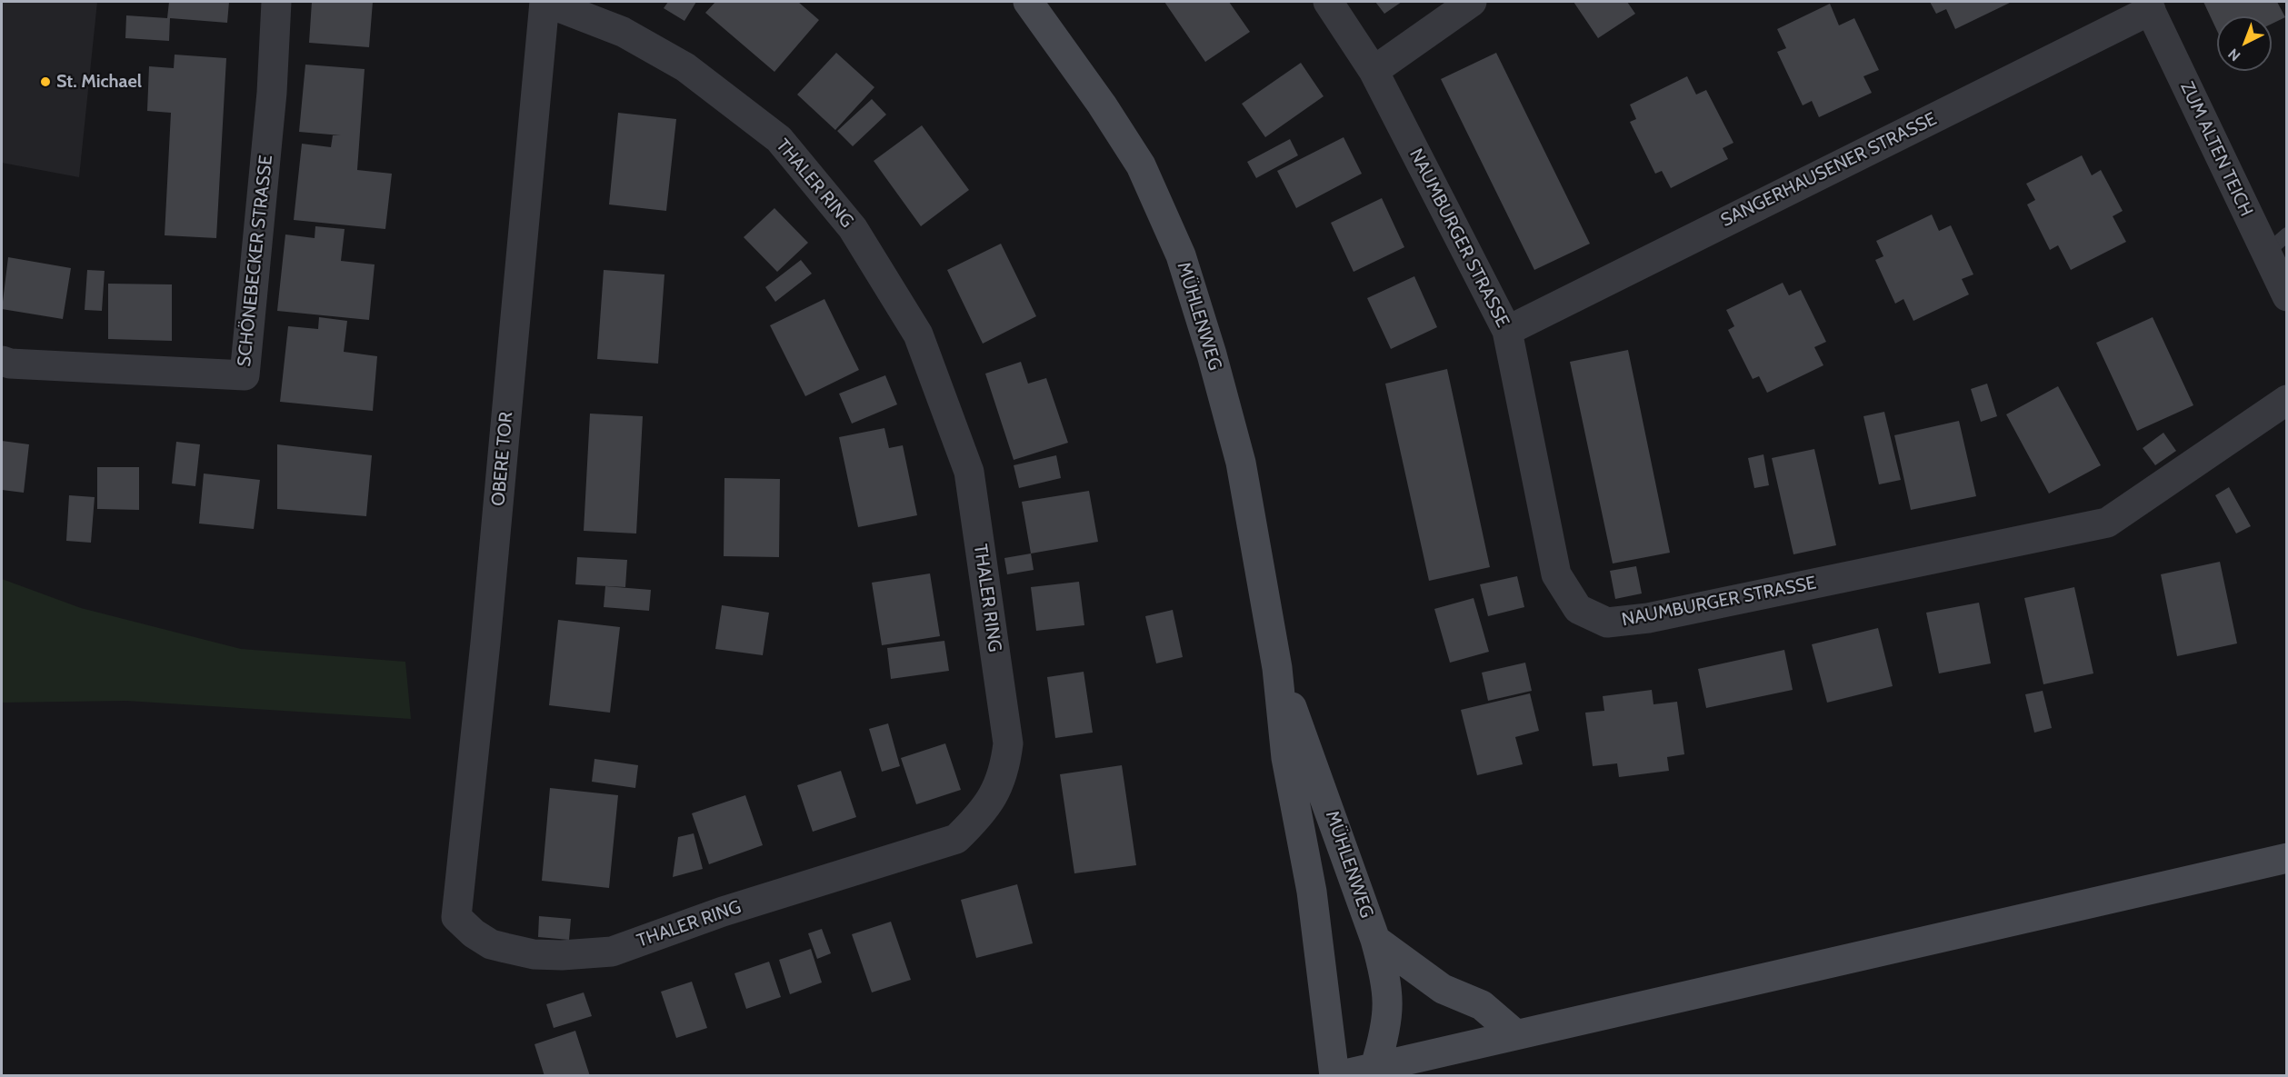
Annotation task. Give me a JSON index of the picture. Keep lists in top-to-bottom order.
{
  "streets": {
    "street": [
      "ZUM ALTEN TEICH",
      "SANGERHAUSENER STRASSE",
      "THALER RING",
      "NAUMBURGER STRASSE",
      "SCHÖNEBECKER STRASSE",
      "MÜHLENWEG",
      "OBERE TOR"
    ]
  },
  "crossings": [
    ["ZUM ALTEN TEICH", "SANGERHAUSENER STRASSE"],
    ["SANGERHAUSENER STRASSE", "NAUMBURGER STRASSE"],
    ["THALER RING", "OBERE TOR"]
  ],
  "places": ["St. Michael"],
  "north": "bottom left"
}
